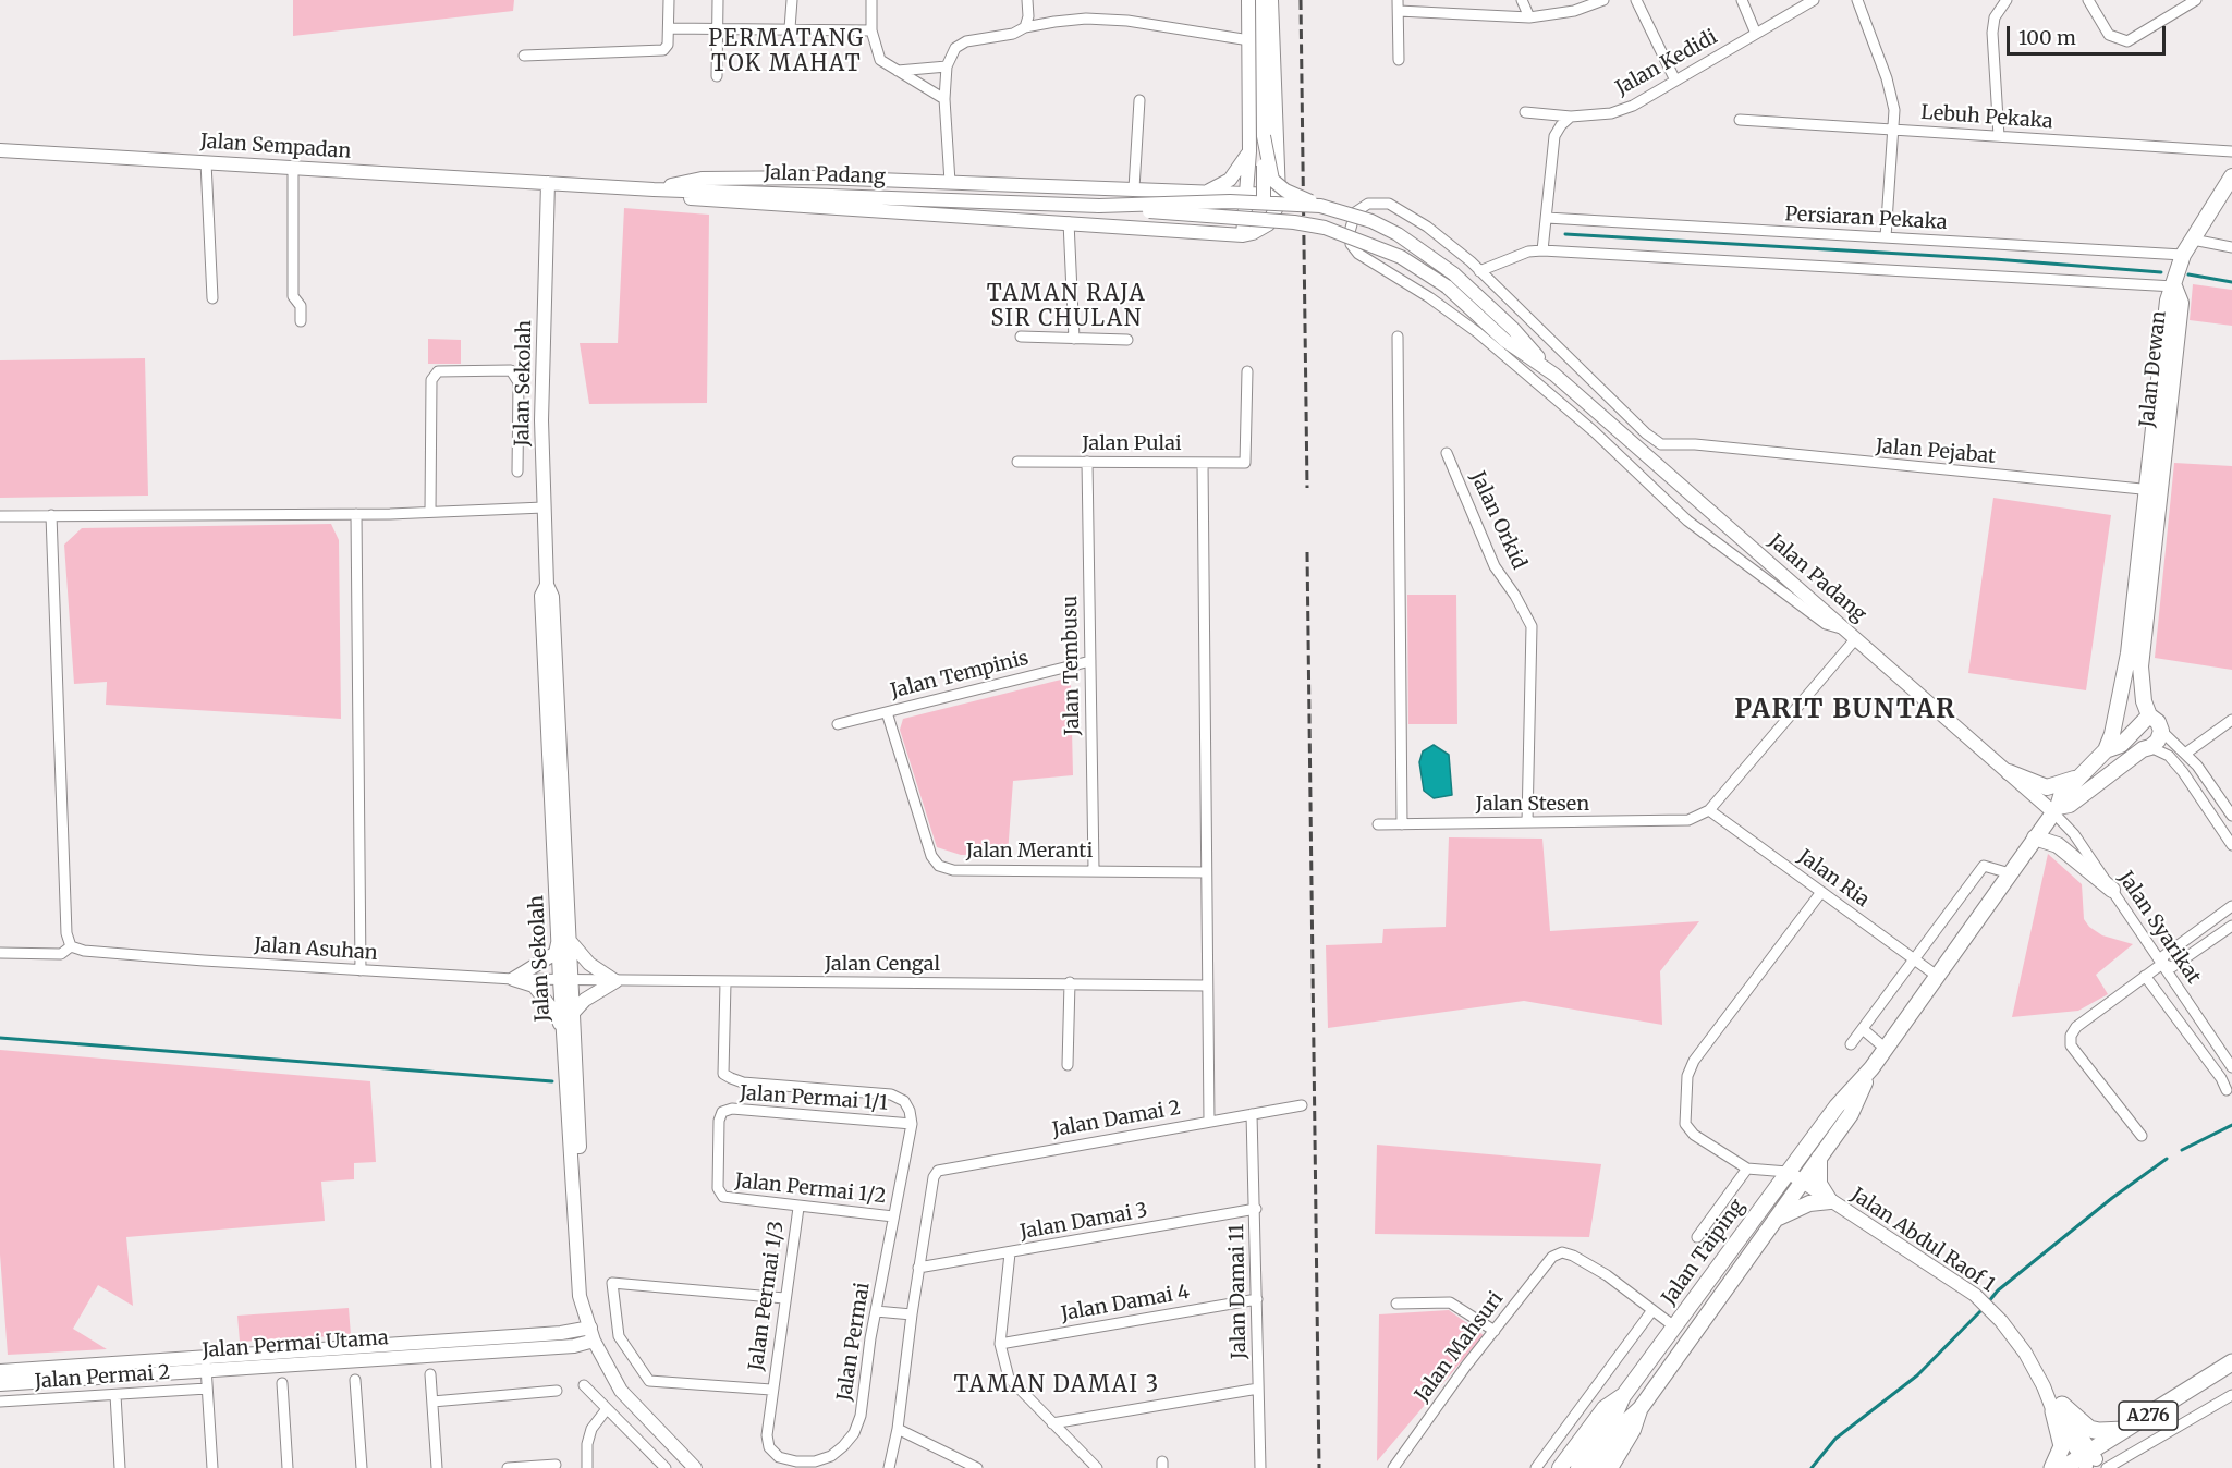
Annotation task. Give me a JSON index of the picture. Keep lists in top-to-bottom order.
{
  "streets": {
    "main road": ["Jalan Dewan", "Jalan Taiping", "A276"],
    "street": [
      "Jalan Kedidi",
      "Lebuh Pekaka",
      "Jalan Sempadan",
      "Jalan Padang",
      "Persiaran Pekaka",
      "Jalan Sekolah",
      "Jalan Pulai",
      "Jalan Pejabat",
      "Jalan Orkid",
      "Jalan Tembusu",
      "Jalan Tempinis",
      "Jalan Stesen",
      "Jalan Meranti",
      "Jalan Ria",
      "Jalan Syarikat",
      "Jalan Asuhan",
      "Jalan Cengal",
      "Jalan Permai 1/1",
      "Jalan Damai 2",
      "Jalan Permai 1/2",
      "Jalan Damai 3",
      "Jalan Abdul Raof 1",
      "Jalan Damai 11",
      "Jalan Permai 1/3",
      "Jalan Damai 4",
      "Jalan Permai",
      "Jalan Permai Utama",
      "Jalan Mahsuri",
      "Jalan Permai 2"
    ]
  },
  "crossings": [
    ["Jalan Sempadan", "Jalan Padang"],
    ["Jalan Sempadan", "Jalan Sekolah"],
    ["Jalan Padang", "Jalan Sekolah"],
    ["Jalan Padang", "Jalan Syarikat"],
    ["Jalan Padang", "Jalan Taiping"],
    ["Jalan Dewan", "Jalan Pejabat"],
    ["Jalan Dewan", "Jalan Taiping"],
    ["Jalan Sekolah", "Jalan Asuhan"],
    ["Jalan Sekolah", "Jalan Cengal"],
    ["Jalan Sekolah", "Jalan Permai Utama"],
    ["Jalan Pulai", "Jalan Tembusu"],
    ["Jalan Orkid", "Jalan Stesen"],
    ["Jalan Tembusu", "Jalan Tempinis"],
    ["Jalan Tembusu", "Jalan Meranti"],
    ["Jalan Tempinis", "Jalan Meranti"],
    ["Jalan Stesen", "Jalan Ria"],
    ["Jalan Ria", "Jalan Taiping"],
    ["Jalan Syarikat", "Jalan Taiping"],
    ["Jalan Asuhan", "Jalan Cengal"],
    ["Jalan Cengal", "Jalan Permai"],
    ["Jalan Permai 1/1", "Jalan Permai 1/2"],
    ["Jalan Permai 1/1", "Jalan Permai"],
    ["Jalan Damai 2", "Jalan Damai 3"],
    ["Jalan Damai 2", "Jalan Damai 11"],
    ["Jalan Permai 1/2", "Jalan Permai 1/3"],
    ["Jalan Permai 1/2", "Jalan Permai"],
    ["Jalan Damai 3", "Jalan Damai 11"],
    ["Jalan Abdul Raof 1", "Jalan Taiping"],
    ["Jalan Abdul Raof 1", "A276"],
    ["Jalan Damai 11", "Jalan Damai 4"],
    ["Jalan Permai 1/3", "Jalan Permai"]
  ],
  "districts": [
    "PERMATANG TOK MAHAT",
    "TAMAN RAJA SIR CHULAN",
    "PARIT BUNTAR",
    "TAMAN DAMAI 3"
  ],
  "scale_bar": "100 m"
}
